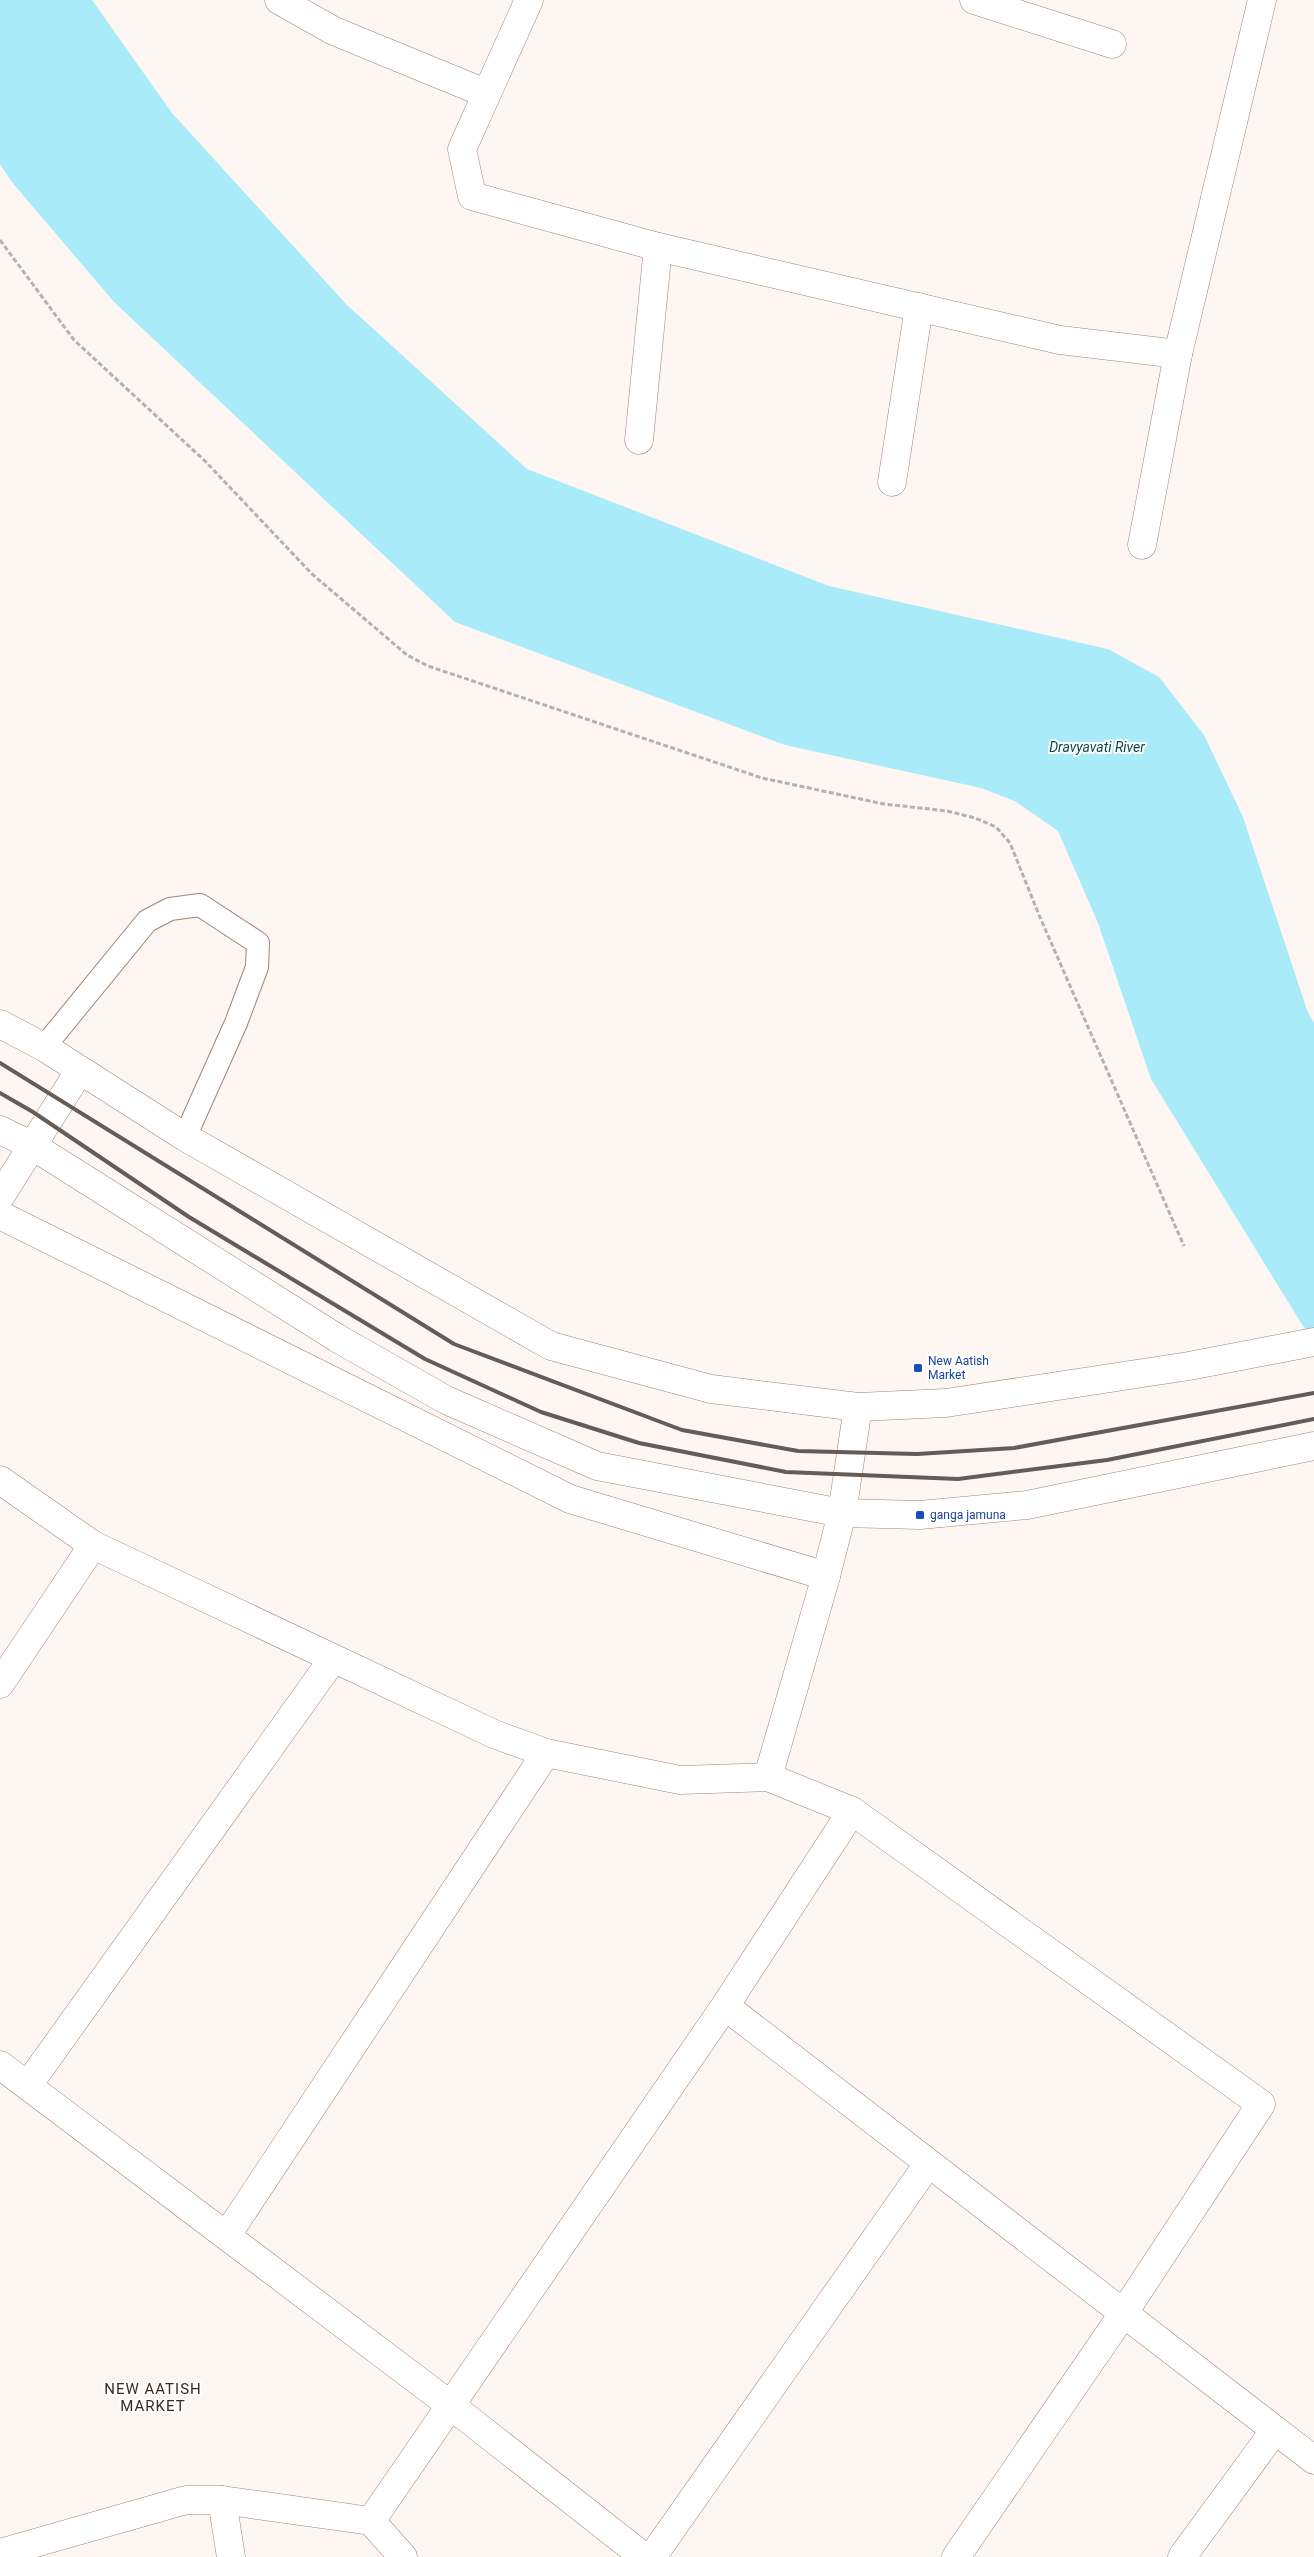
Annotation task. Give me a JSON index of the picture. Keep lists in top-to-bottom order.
{
  "districts": ["NEW AATISH MARKET"],
  "water": ["Dravyavati River"],
  "places": {
    "transit": ["New Aatish Market", "ganga jamuna"]
  }
}
